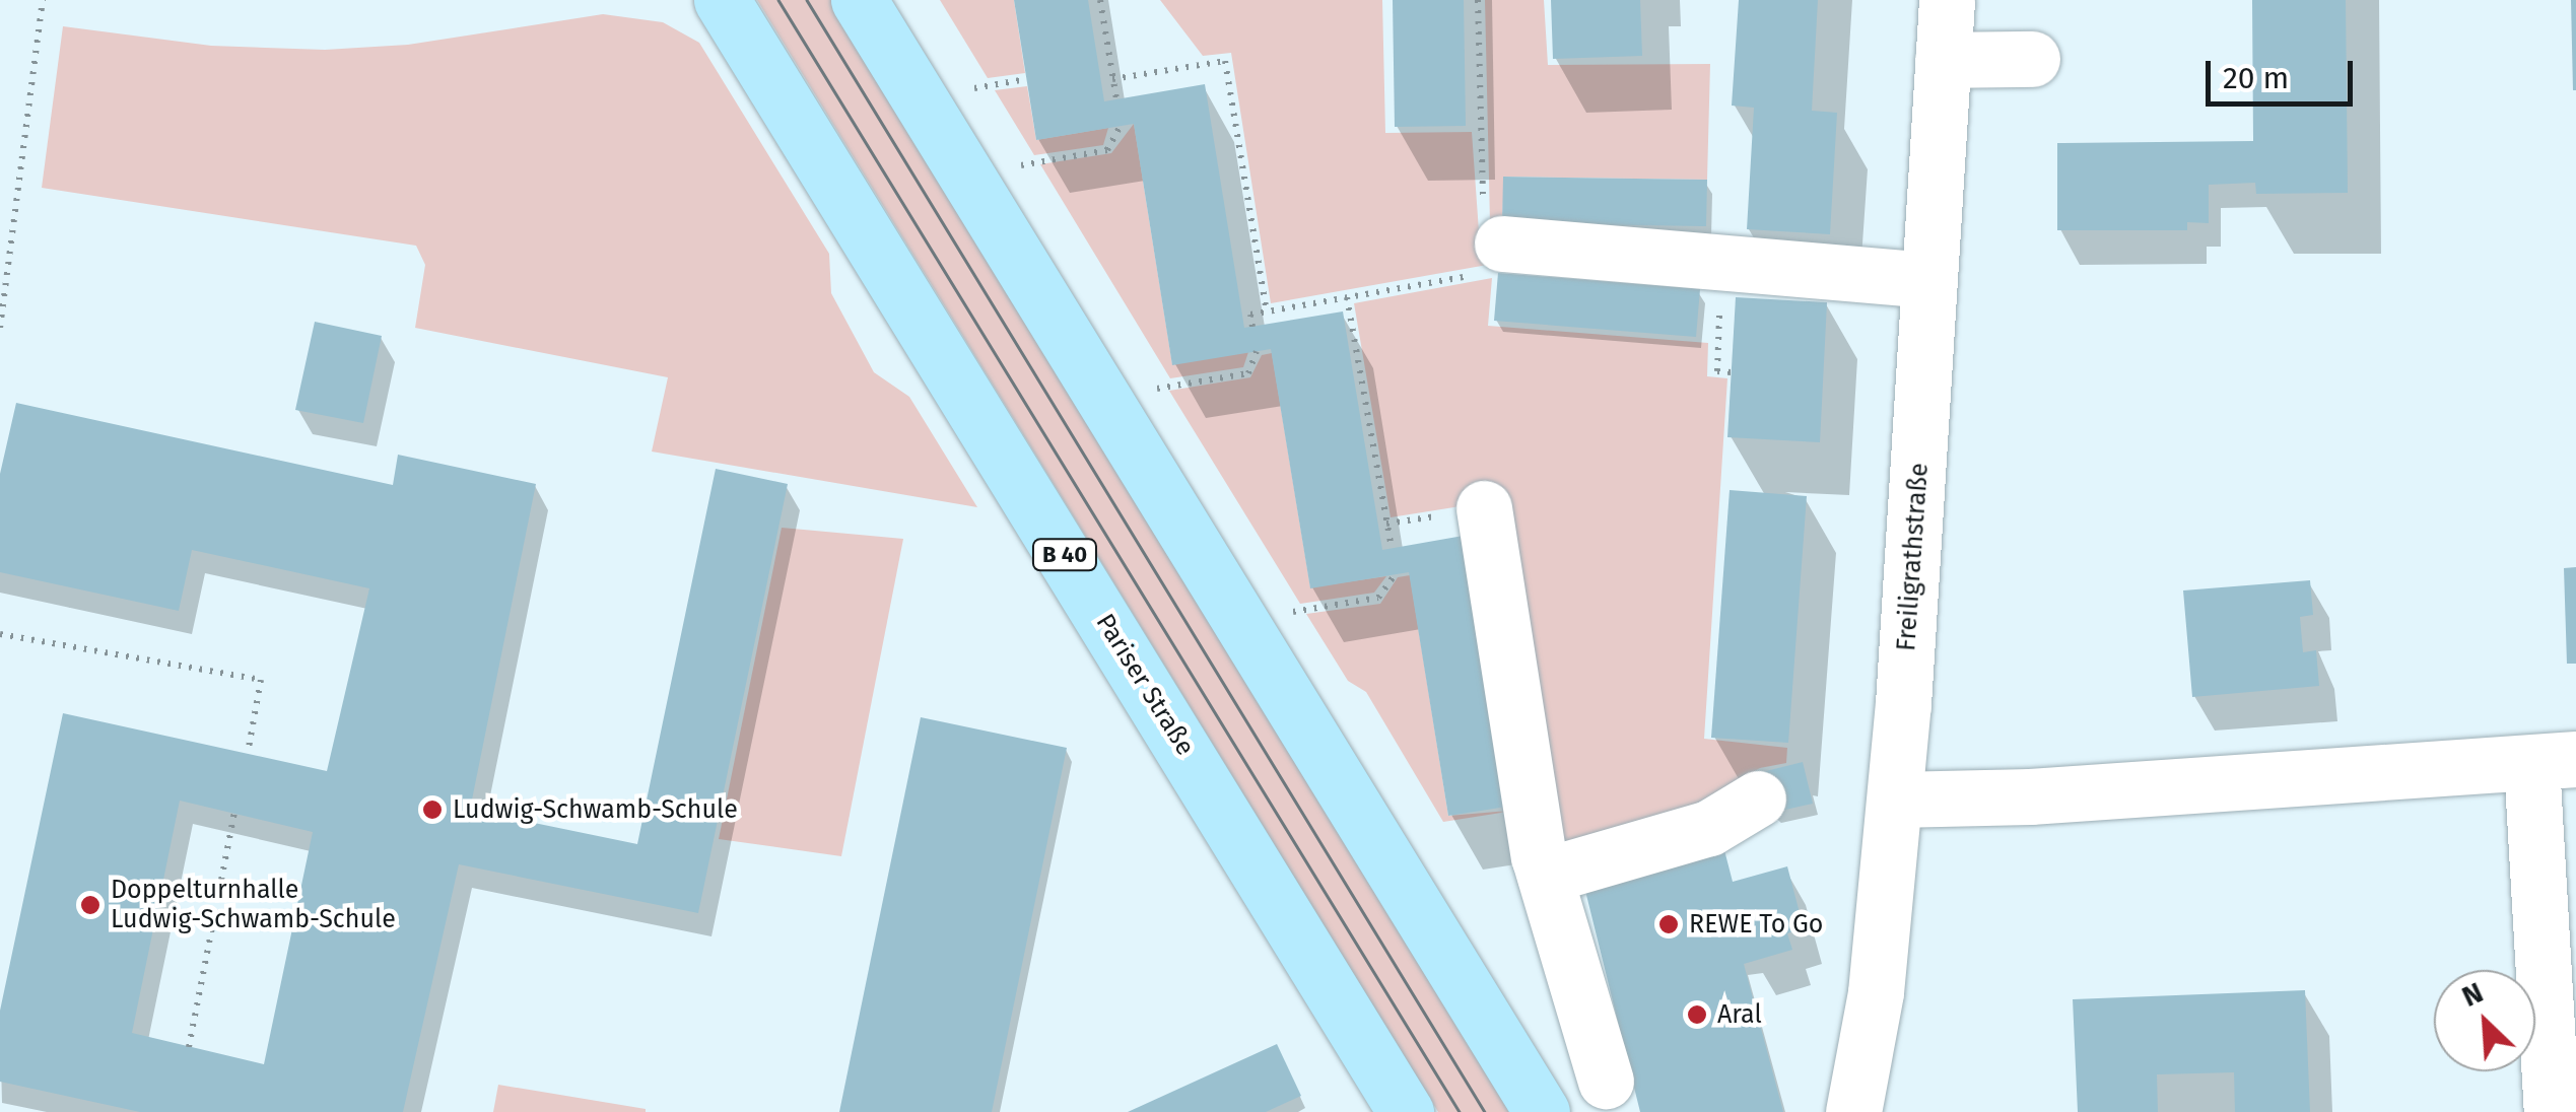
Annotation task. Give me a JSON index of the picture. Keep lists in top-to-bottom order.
{
  "streets": {
    "main road": ["B 40", "Pariser Straße"],
    "street": ["Freiligrathstraße"]
  },
  "places": [
    "Ludwig-Schwamb-Schule",
    "Doppelturnhalle Ludwig-Schwamb-Schule",
    "REWE To Go",
    "Aral"
  ],
  "scale_bar": "20 m",
  "north": "top left"
}
